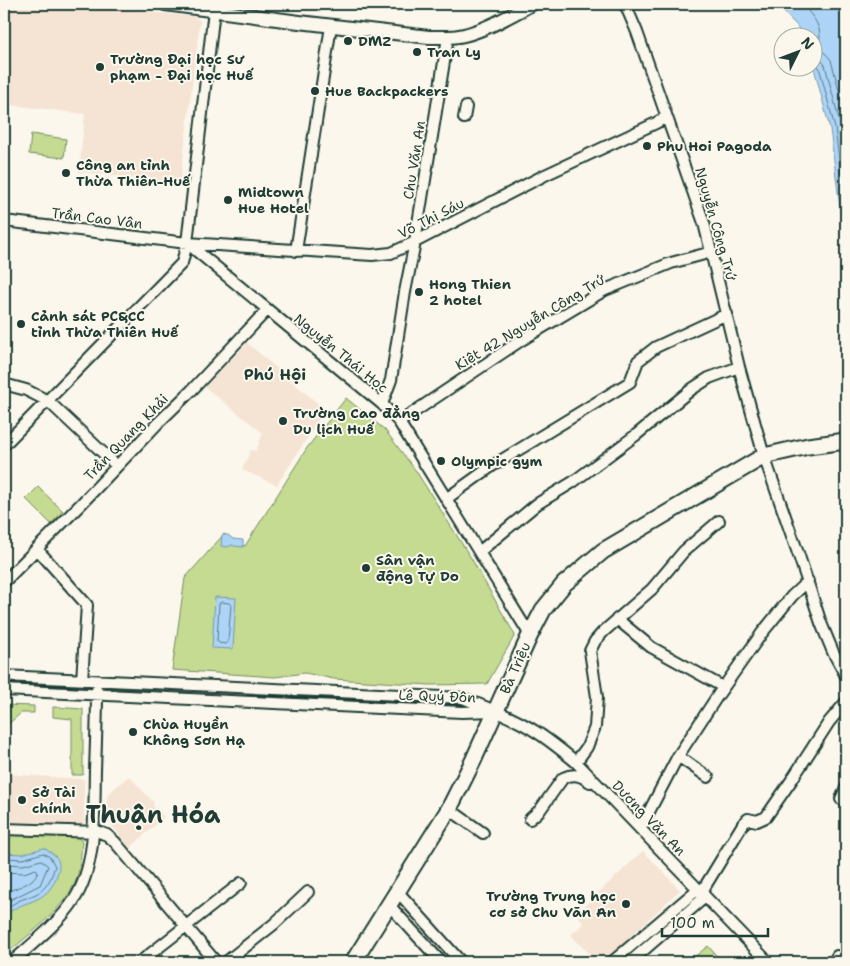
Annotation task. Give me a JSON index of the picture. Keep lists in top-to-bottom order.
{
  "streets": {
    "highway": ["Bà Triệu"],
    "street": [
      "Chu Văn An",
      "Trần Cao Vân",
      "Võ Thị Sáu",
      "Nguyễn Công Trứ",
      "Kiệt 42 Nguyễn Công Trứ",
      "Nguyễn Thái Học",
      "Trần Quang Khải",
      "Lê Quý Đôn",
      "Dương Văn An"
    ]
  },
  "crossings": [
    ["Chu Văn An", "Võ Thị Sáu"],
    ["Chu Văn An", "Nguyễn Thái Học"],
    ["Trần Cao Vân", "Võ Thị Sáu"],
    ["Trần Cao Vân", "Nguyễn Thái Học"],
    ["Võ Thị Sáu", "Nguyễn Công Trứ"],
    ["Võ Thị Sáu", "Nguyễn Thái Học"],
    ["Nguyễn Công Trứ", "Kiệt 42 Nguyễn Công Trứ"],
    ["Nguyễn Công Trứ", "Bà Triệu"],
    ["Kiệt 42 Nguyễn Công Trứ", "Nguyễn Thái Học"],
    ["Nguyễn Thái Học", "Trần Quang Khải"],
    ["Nguyễn Thái Học", "Bà Triệu"],
    ["Bà Triệu", "Lê Quý Đôn"],
    ["Bà Triệu", "Dương Văn An"],
    ["Lê Quý Đôn", "Dương Văn An"]
  ],
  "districts": ["Phú Hội", "Thuận Hóa"],
  "places": [
    "DMZ",
    "Tran Ly",
    "Trường Đại học Sư phạm - Đại học Huế",
    "Hue Backpackers",
    "Phu Hoi Pagoda",
    "Công an tỉnh Thừa Thiên-Huế",
    "Midtown Hue Hotel",
    "Hong Thien 2 hotel",
    "Cảnh sát PC&CC tỉnh Thừa Thiên Huế",
    "Trường Cao đẳng Du lịch Huế",
    "Olympic gym",
    "Sân vận động Tự Do",
    "Chùa Huyền Không Sơn Hạ",
    "Sở Tài chính",
    "Trường Trung học cơ sở Chu Văn An"
  ],
  "scale_bar": "100 m",
  "north": "top right"
}
